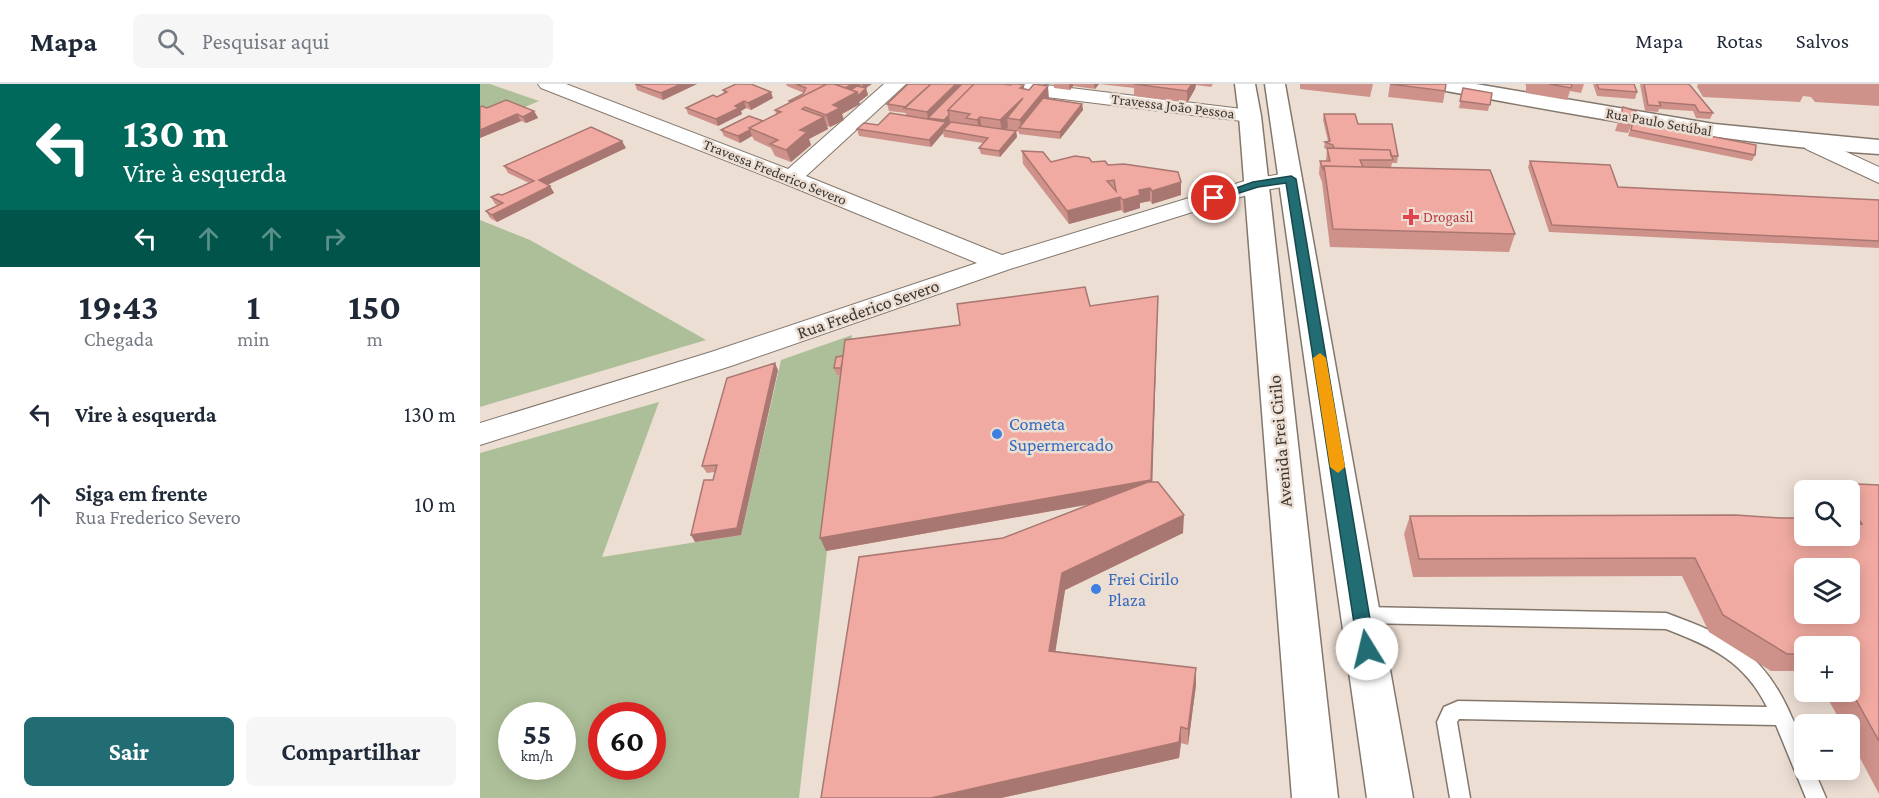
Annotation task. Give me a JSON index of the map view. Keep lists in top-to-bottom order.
{
  "streets": {
    "main road": ["Rua Paulo Setúbal", "Avenida Frei Cirilo"],
    "street": ["Travessa João Pessoa", "Travessa Frederico Severo", "Rua Frederico Severo"]
  },
  "crossings": [
    ["Travessa João Pessoa", "Avenida Frei Cirilo"],
    ["Travessa Frederico Severo", "Rua Frederico Severo"],
    ["Rua Frederico Severo", "Avenida Frei Cirilo"]
  ],
  "places": {
    "health": ["Drogasil"],
    "other": ["Cometa Supermercado", "Frei Cirilo Plaza"]
  },
  "page": {
    "header": "Mapa",
    "search": "Pesquisar aqui",
    "nav": ["Mapa", "Rotas", "Salvos"],
    "turn": ["130 m", "Vire à esquerda"],
    "eta": [
      "19:43",
      "Chegada",
      "1",
      "min",
      "150",
      "m"
    ],
    "list": [
      {
        "name": "Vire à esquerda",
        "value": "130 m"
      },
      {
        "name": "Siga em frente",
        "note": "Rua Frederico Severo",
        "value": "10 m"
      }
    ],
    "map_buttons": ["+", "−"],
    "speed": "55 km/h",
    "limit": "60",
    "buttons": ["Sair", "Compartilhar"]
  }
}
